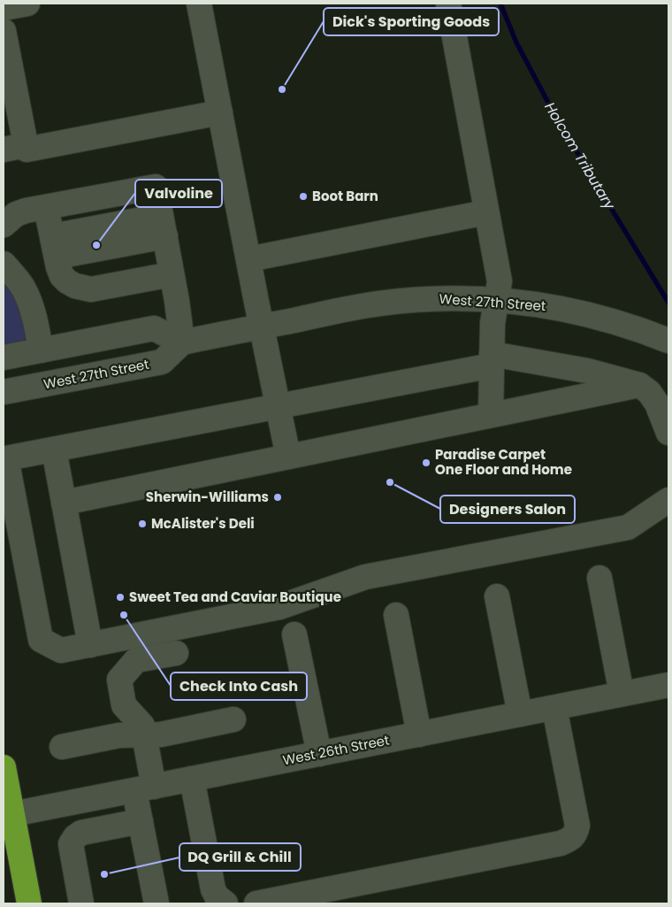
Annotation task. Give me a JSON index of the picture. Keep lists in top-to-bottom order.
{
  "streets": {
    "street": ["West 27th Street", "West 26th Street"]
  },
  "water": ["Holcom Tributary"],
  "places": [
    "Dick's Sporting Goods",
    "Boot Barn",
    "Valvoline",
    "Paradise Carpet One Floor and Home",
    "Designers Salon",
    "Sherwin-Williams",
    "McAlister's Deli",
    "Sweet Tea and Caviar Boutique",
    "Check Into Cash",
    "DQ Grill & Chill"
  ]
}
